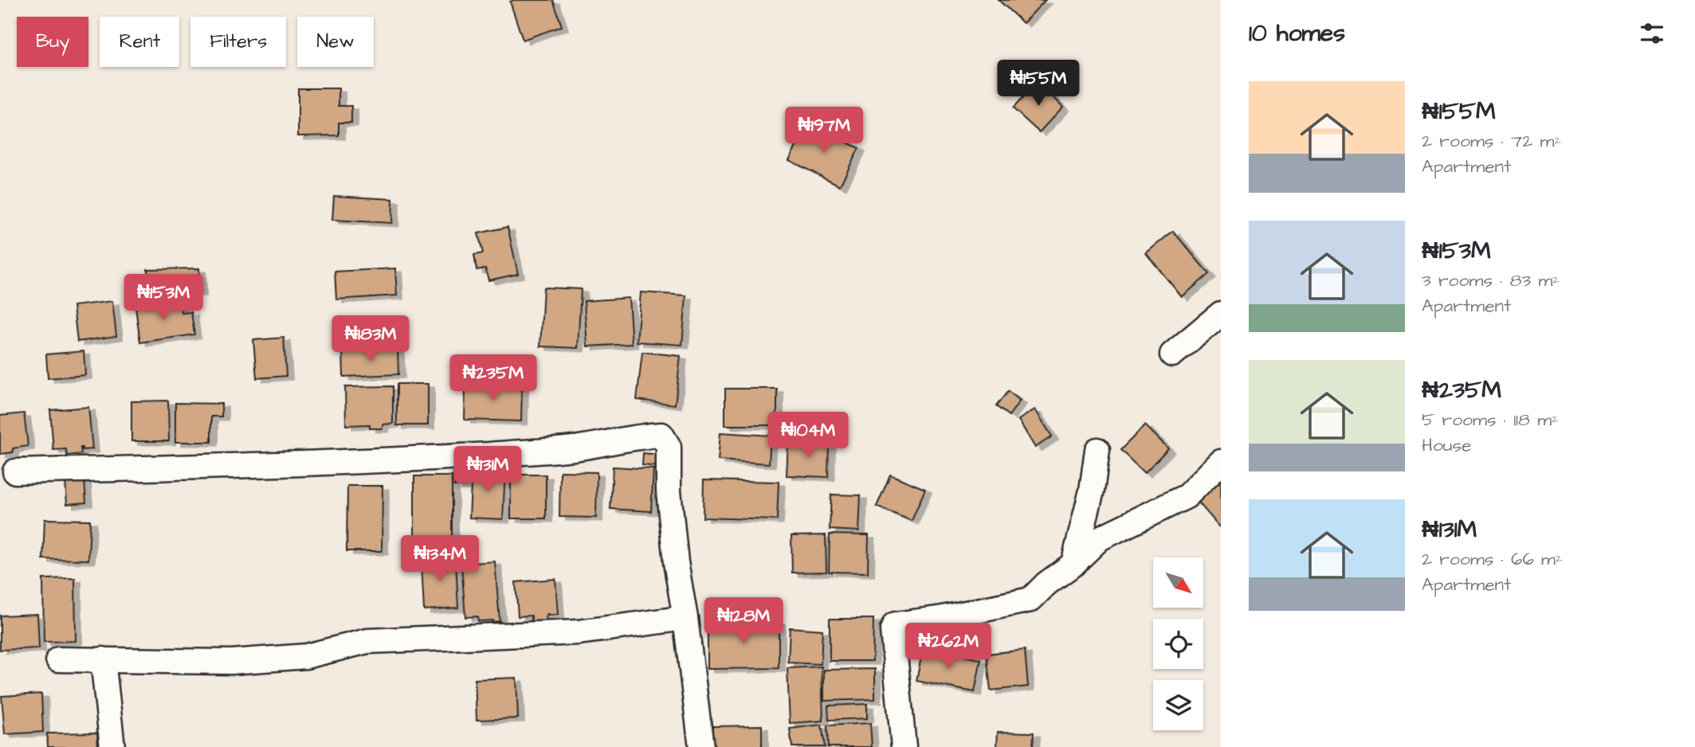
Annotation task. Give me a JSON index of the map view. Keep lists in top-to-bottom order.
{
  "north": "bottom right",
  "page": {
    "heading": "10 homes",
    "chip": [
      "Buy",
      "Rent",
      "Filters",
      "New"
    ],
    "price": [
      "₦155M",
      "₦197M",
      "₦153M",
      "₦183M",
      "₦235M",
      "₦104M",
      "₦131M",
      "₦134M",
      "₦128M",
      "₦262M"
    ],
    "list": [
      {
        "name": "₦155M",
        "note": "2 rooms · 72 m² · Apartment"
      },
      {
        "name": "₦153M",
        "note": "3 rooms · 83 m² · Apartment"
      },
      {
        "name": "₦235M",
        "note": "5 rooms · 118 m² · House"
      },
      {
        "name": "₦131M",
        "note": "2 rooms · 66 m² · Apartment"
      }
    ]
  }
}
